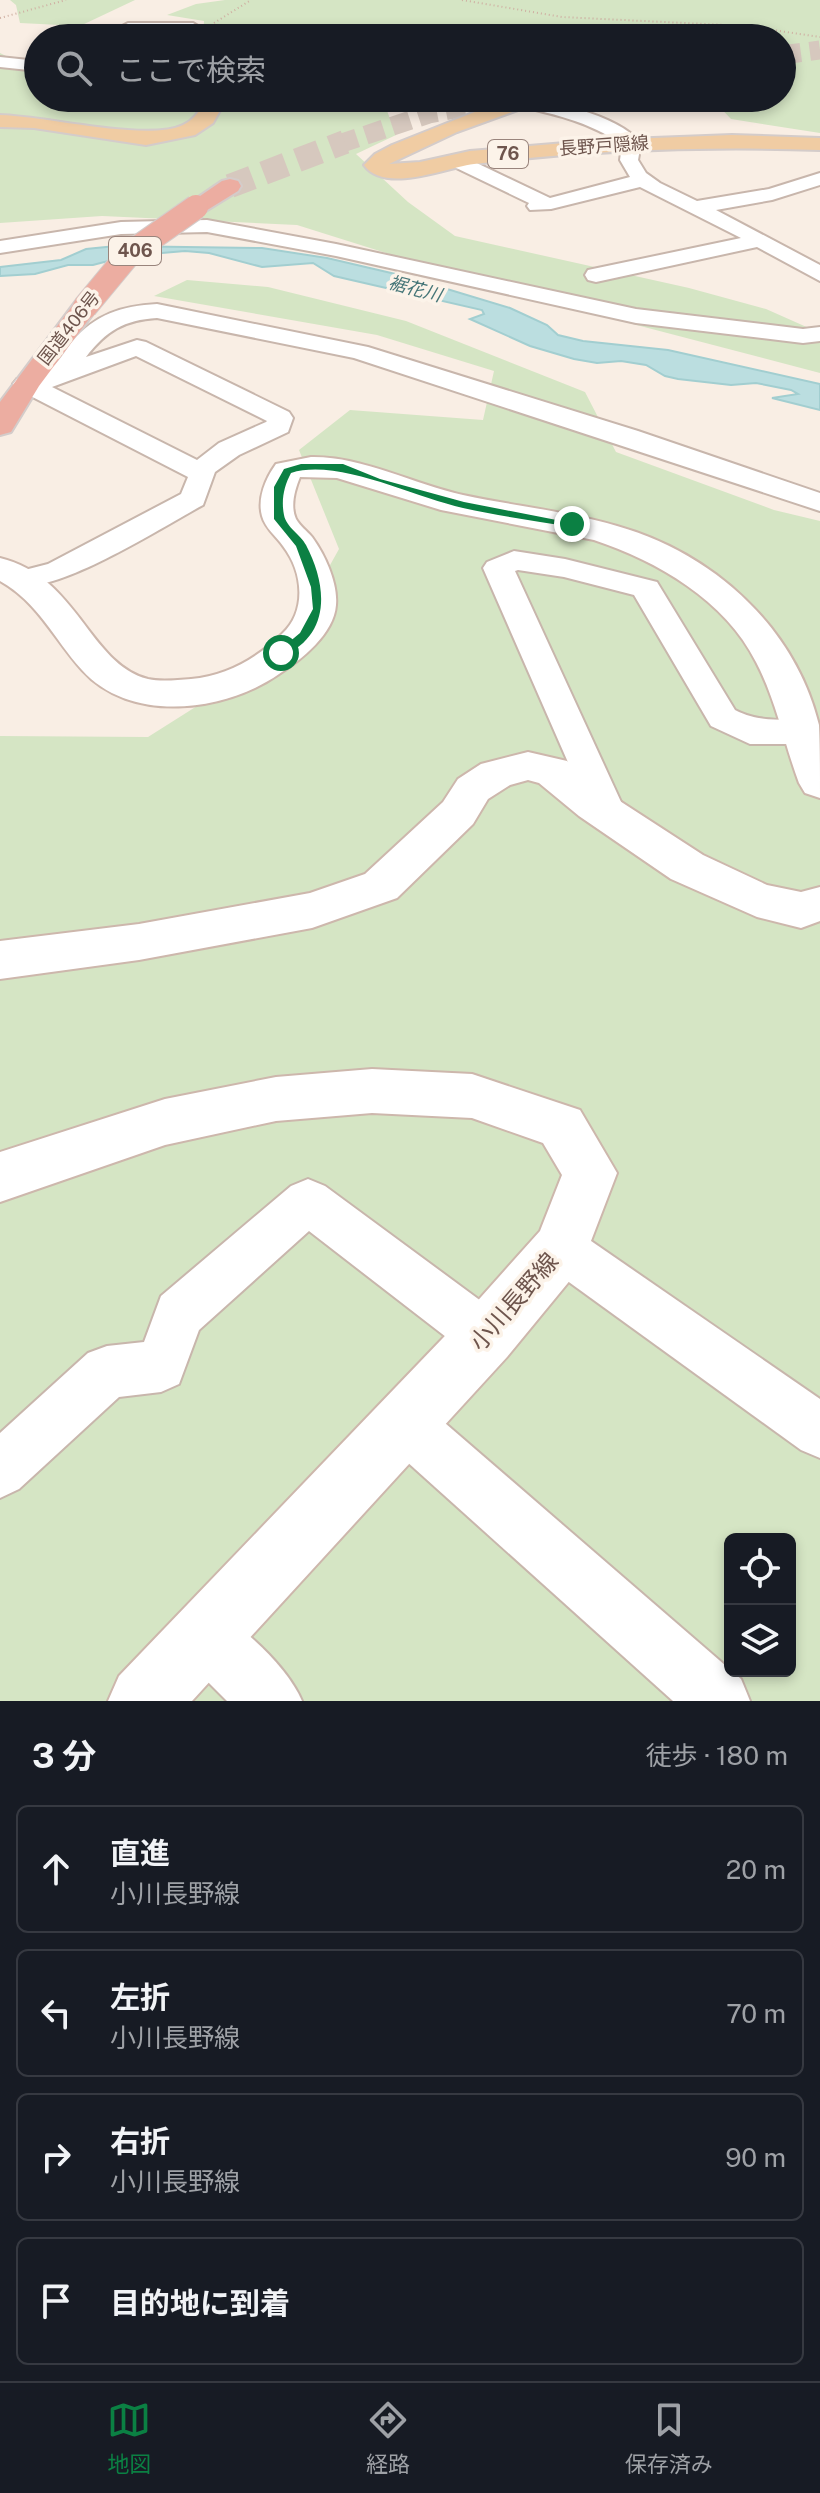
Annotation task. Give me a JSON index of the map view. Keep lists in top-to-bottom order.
{
  "streets": {
    "highway": ["406", "国道406号"],
    "main road": ["長野戸隠線", "76", "小川長野線"]
  },
  "water": ["裾花川"],
  "page": {
    "search": "ここで検索",
    "heading": ["3 分", "徒歩 · 180 m"],
    "list": [
      ["直進", "小川長野線", "20 m"],
      ["左折", "小川長野線", "70 m"],
      ["右折", "小川長野線", "90 m"],
      "目的地に到着"
    ],
    "nav": ["地図", "経路", "保存済み"]
  }
}
